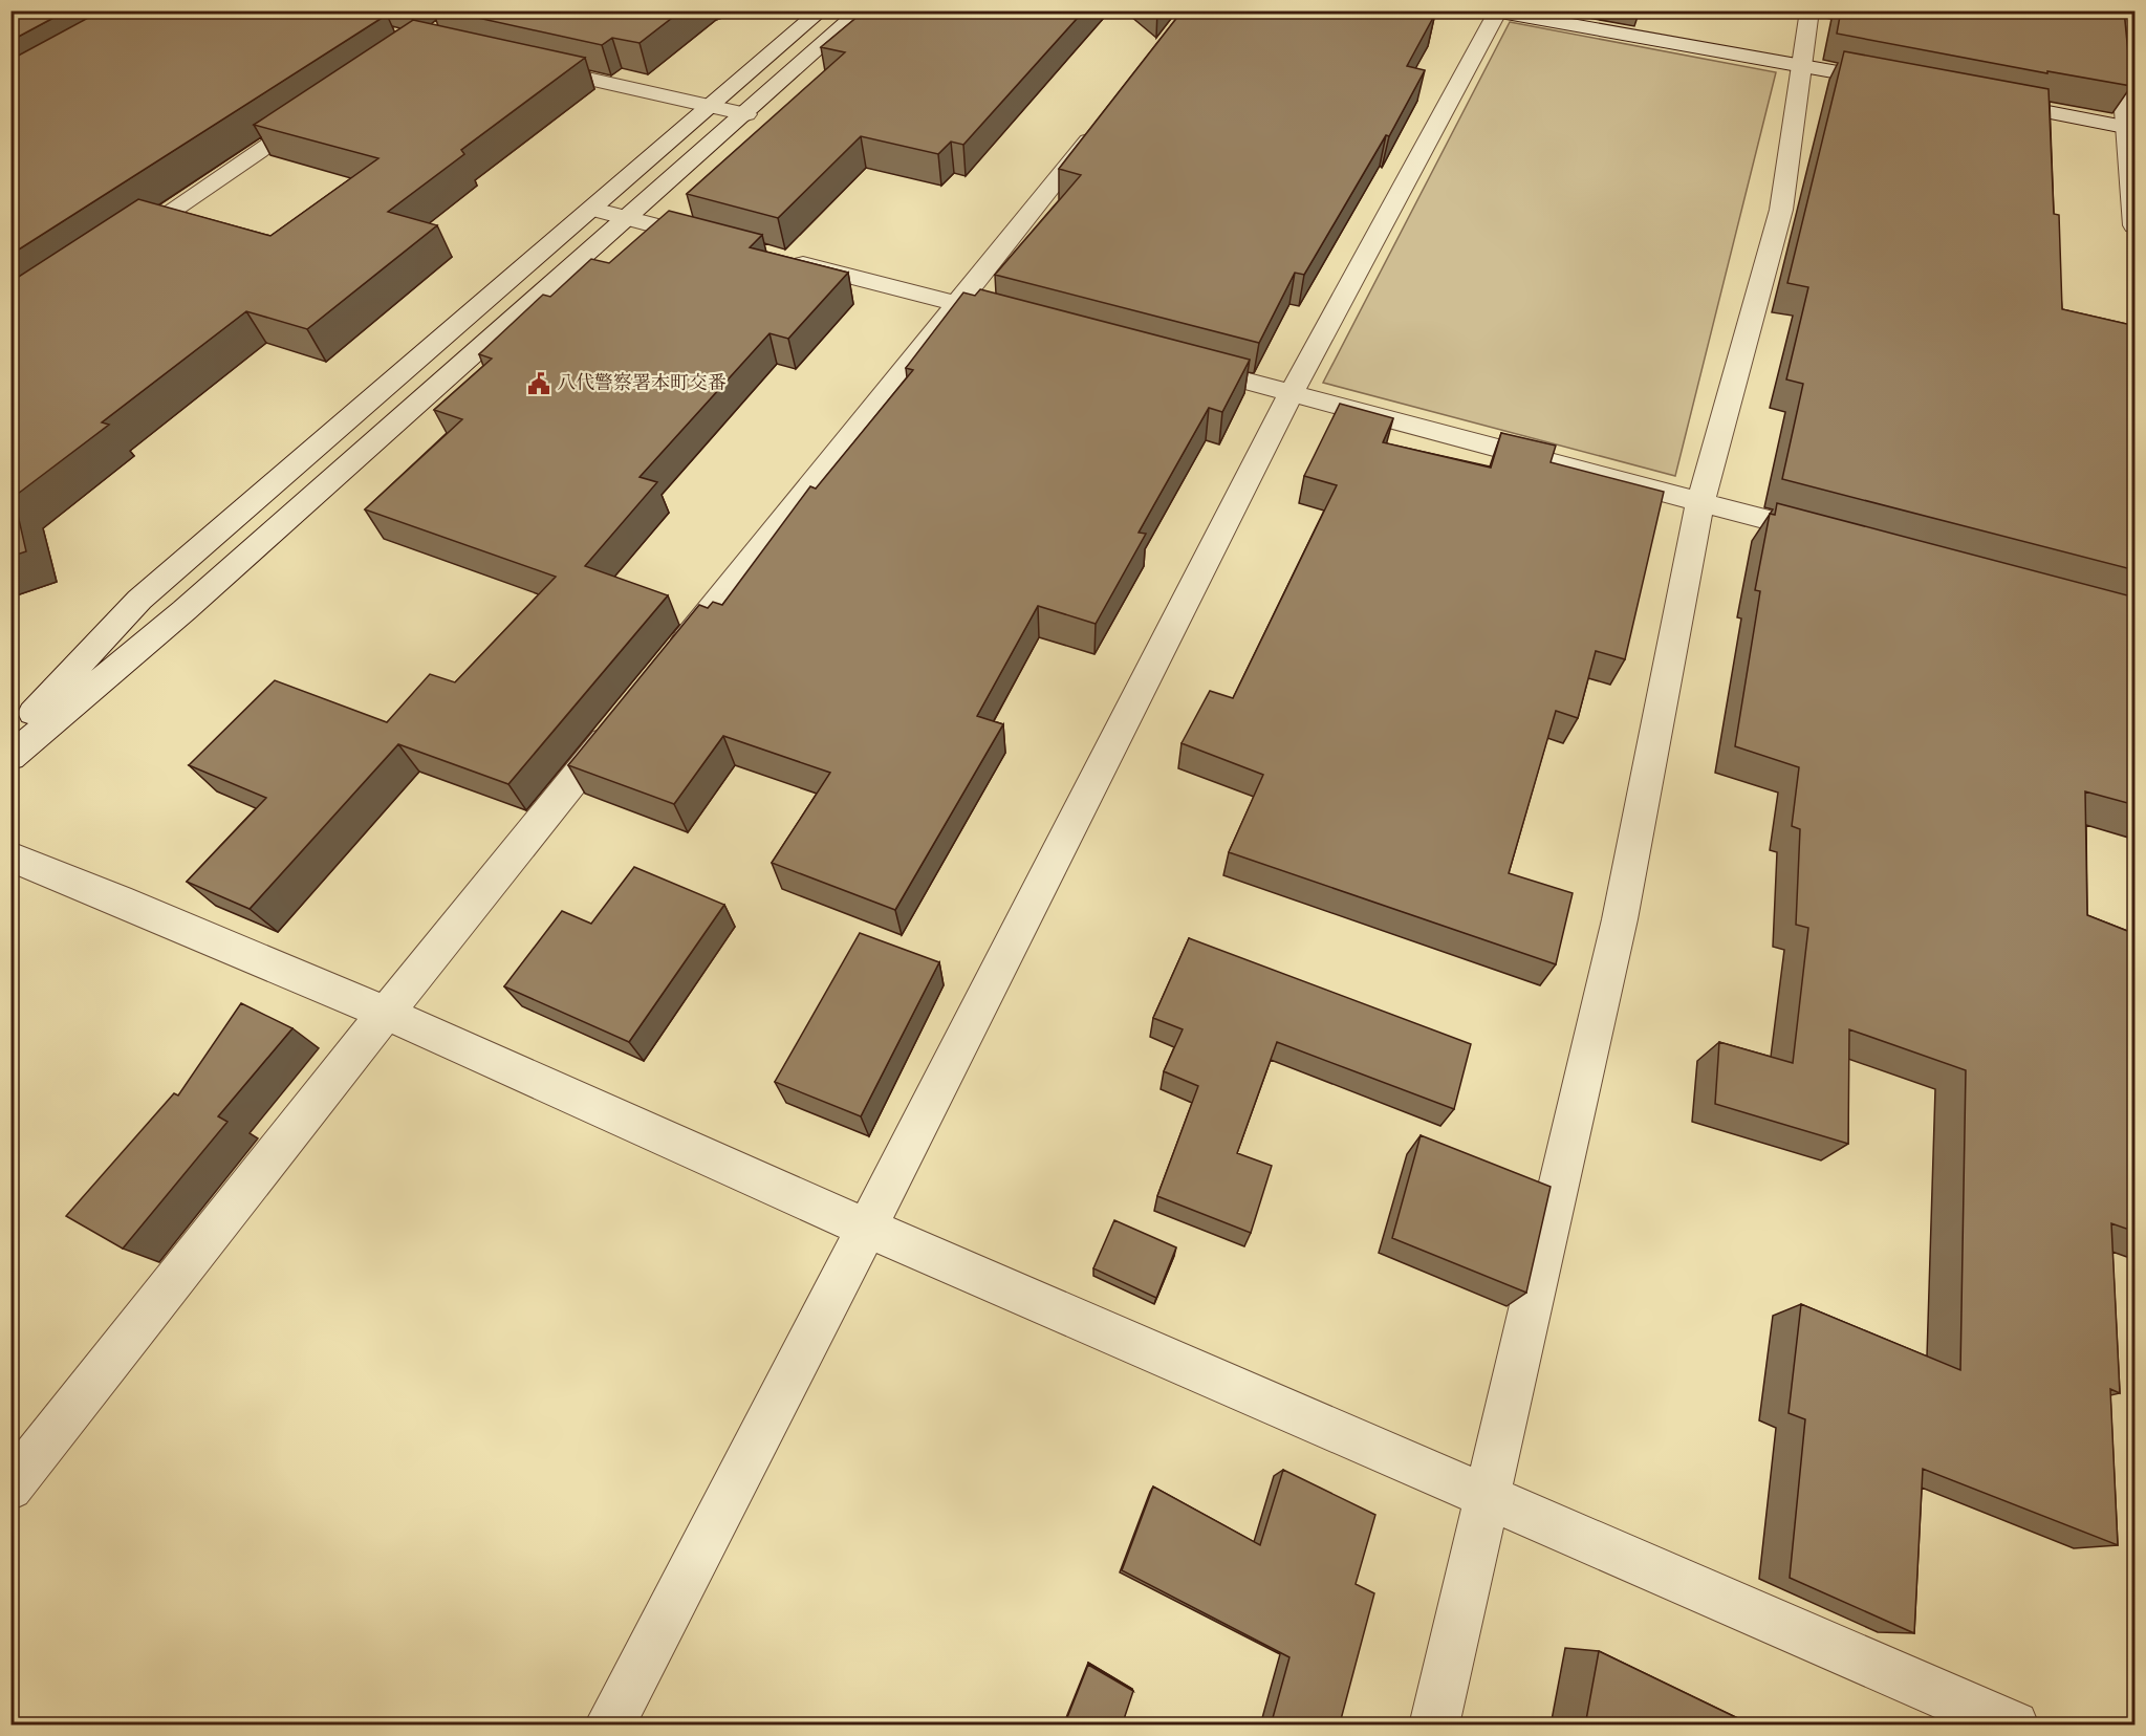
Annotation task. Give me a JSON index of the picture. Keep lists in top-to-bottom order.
{
  "places": {
    "public building": ["八代警察署本町交番"]
  }
}
